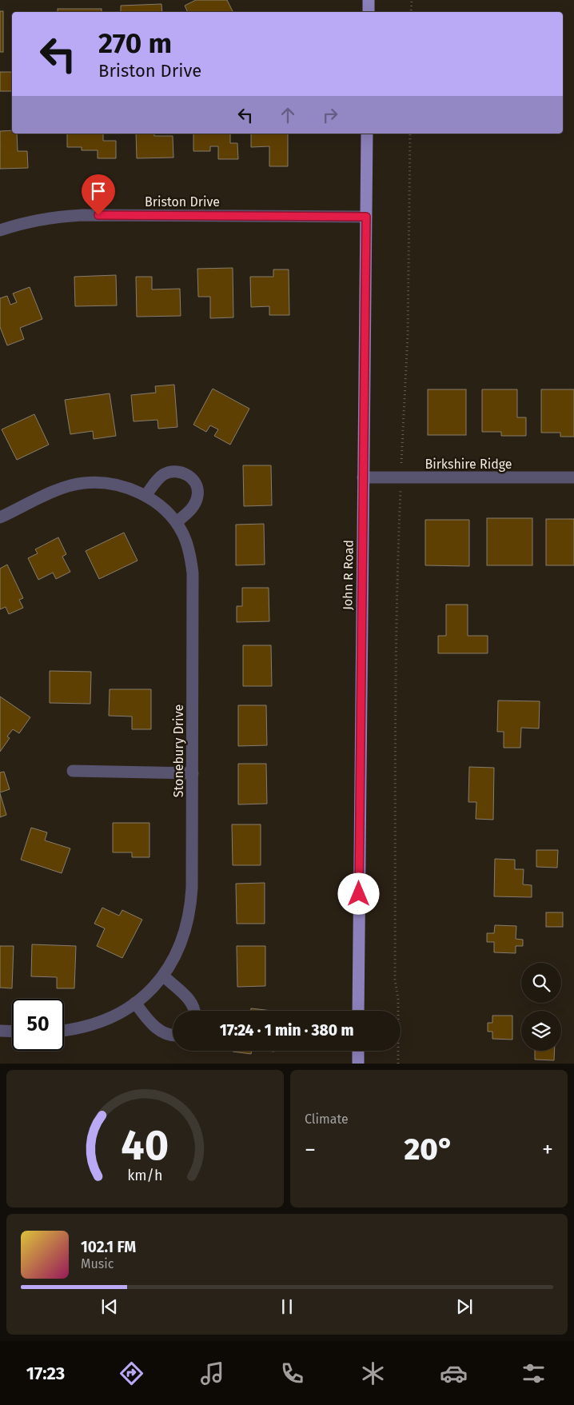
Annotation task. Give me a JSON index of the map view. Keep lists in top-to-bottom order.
{
  "streets": {
    "main road": ["John R Road"],
    "street": ["Briston Drive", "Birkshire Ridge", "Stonebury Drive"]
  },
  "crossings": [
    ["Briston Drive", "John R Road"],
    ["Birkshire Ridge", "John R Road"]
  ],
  "page": {
    "turn": ["270 m", "Briston Drive"],
    "limit": "50",
    "trip": "17:24 · 1 min · 380 m",
    "tile": "Climate",
    "heat": ["−", "20°", "+"],
    "song": ["102.1 FM", "Music"],
    "tabs": "17:23",
    "gauge": ["40", "km/h"]
  }
}
